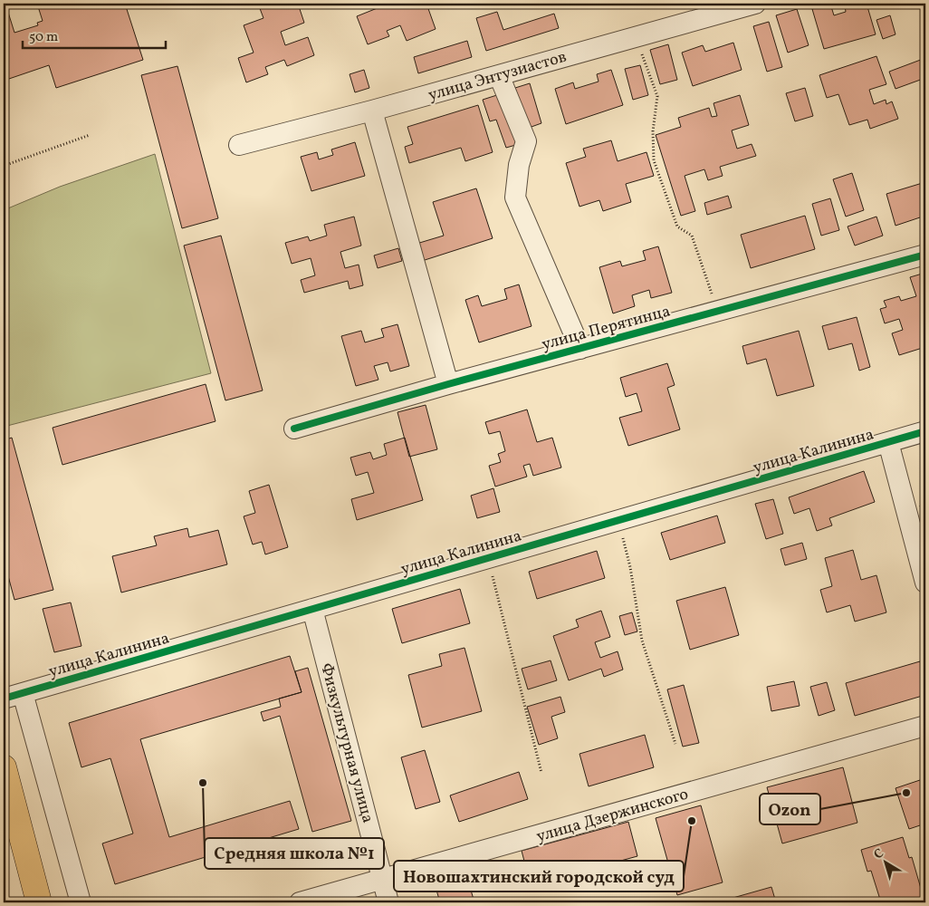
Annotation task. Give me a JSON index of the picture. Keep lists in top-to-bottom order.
{
  "streets": {
    "street": [
      "улица Энтузиастов",
      "улица Перятинца",
      "улица Калинина",
      "Физкультурная улица",
      "улица Дзержинского"
    ]
  },
  "crossings": [
    ["улица Калинина", "Физкультурная улица"],
    ["Физкультурная улица", "улица Дзержинского"]
  ],
  "places": ["Средняя школа №1", "Ozon", "Новошахтинский городской суд"],
  "scale_bar": "50 m",
  "north": "top left"
}
